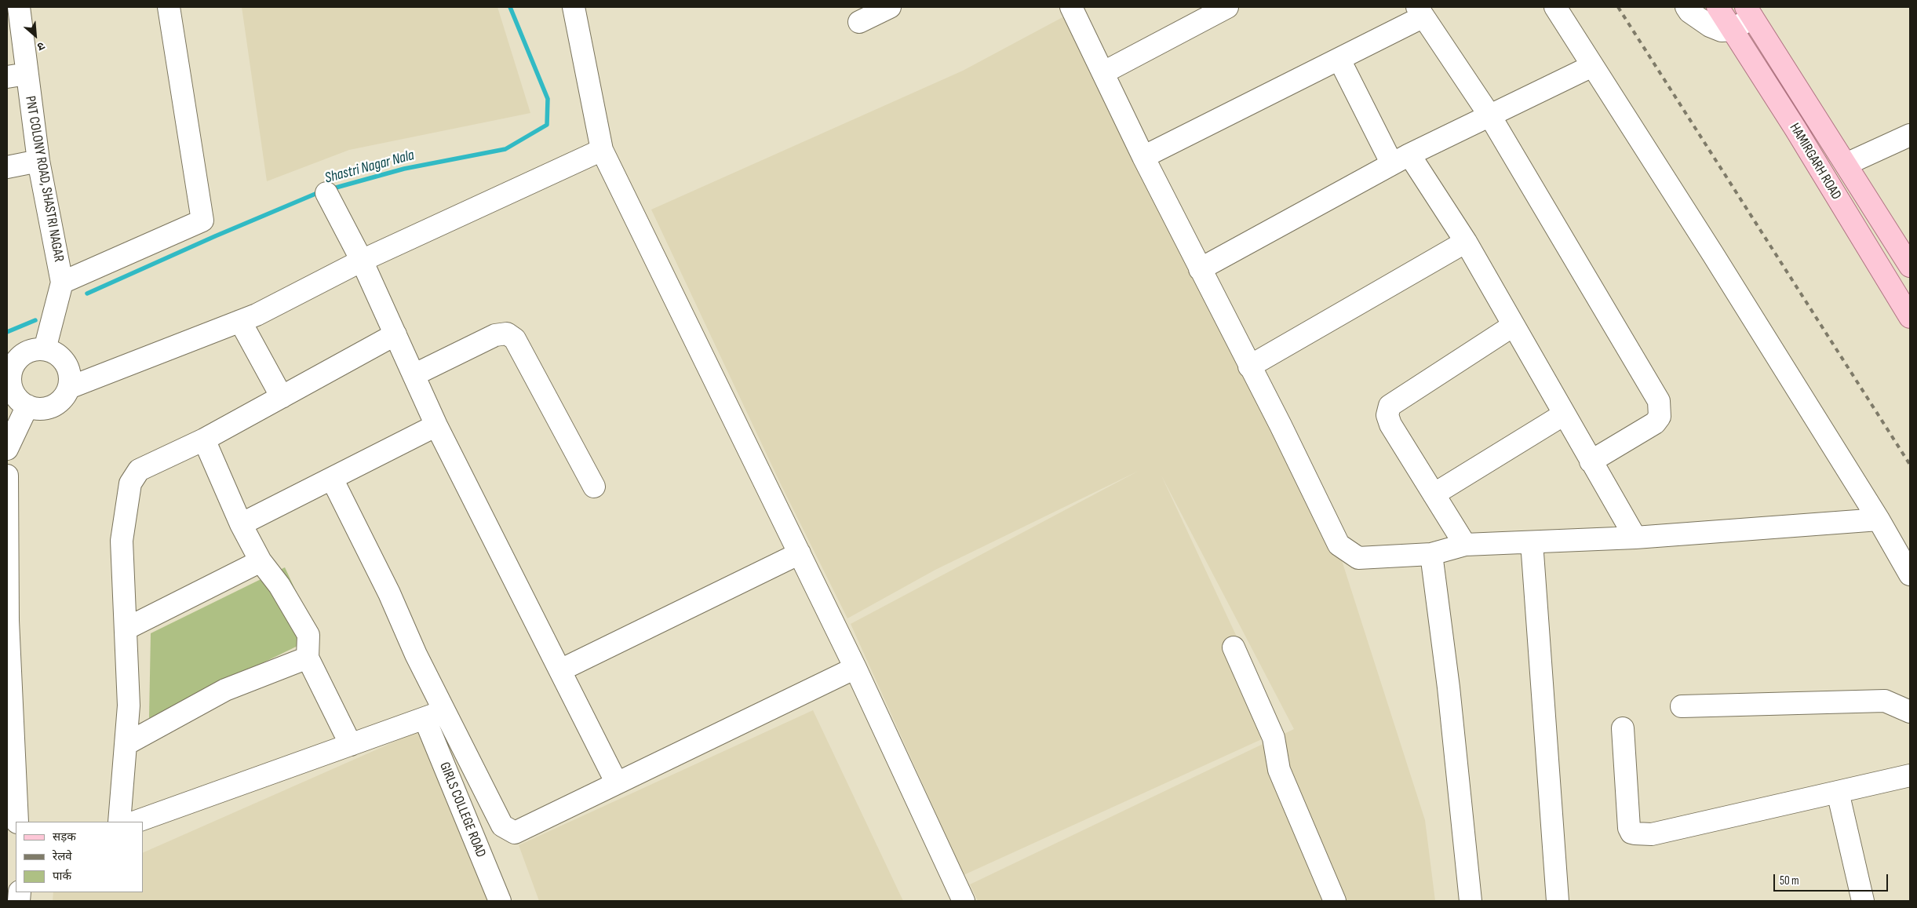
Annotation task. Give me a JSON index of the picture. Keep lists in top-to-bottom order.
{
  "streets": {
    "main road": ["HAMIRGARH ROAD"],
    "street": ["PNT COLONY ROAD, SHASTRI NAGAR", "GIRLS COLLEGE ROAD"]
  },
  "water": ["Shastri Nagar Nala"],
  "legend": ["सड़क", "रेलवे", "पार्क"],
  "scale_bar": "50 m",
  "north": "bottom right"
}
